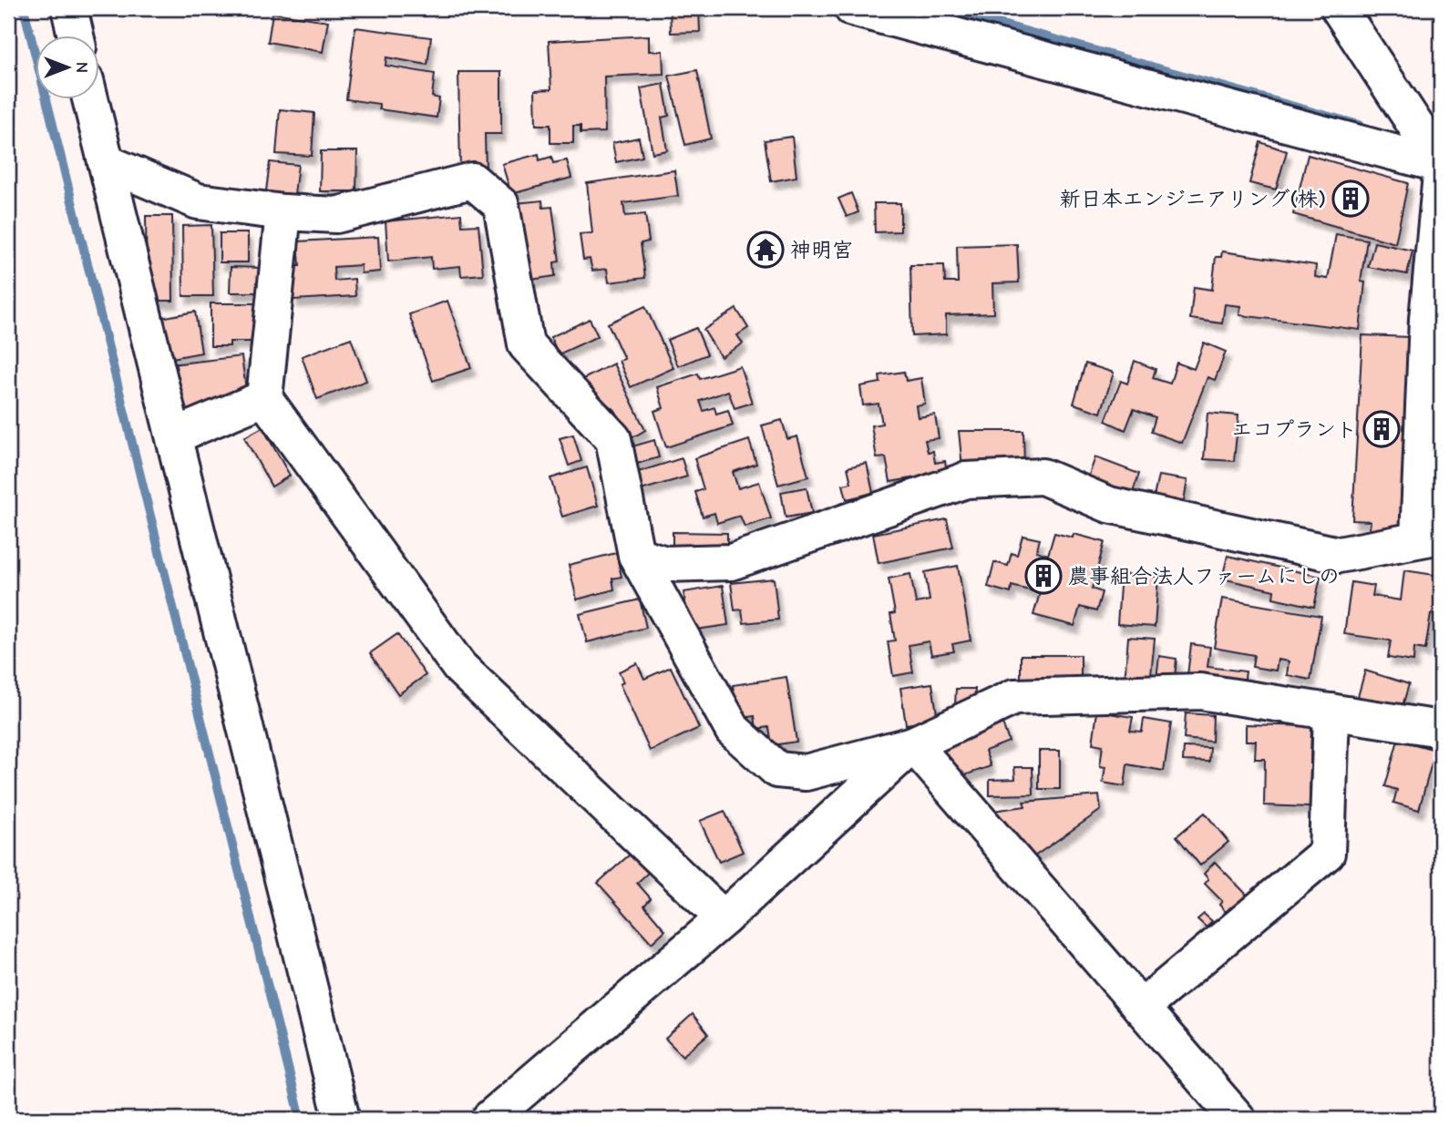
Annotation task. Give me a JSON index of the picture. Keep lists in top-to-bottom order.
{
  "places": {
    "building": ["新日本エンジニアリング(株)", "エコプラント", "農事組合法人ファームにしの"],
    "temple": ["神明宮"]
  },
  "north": "right"
}
